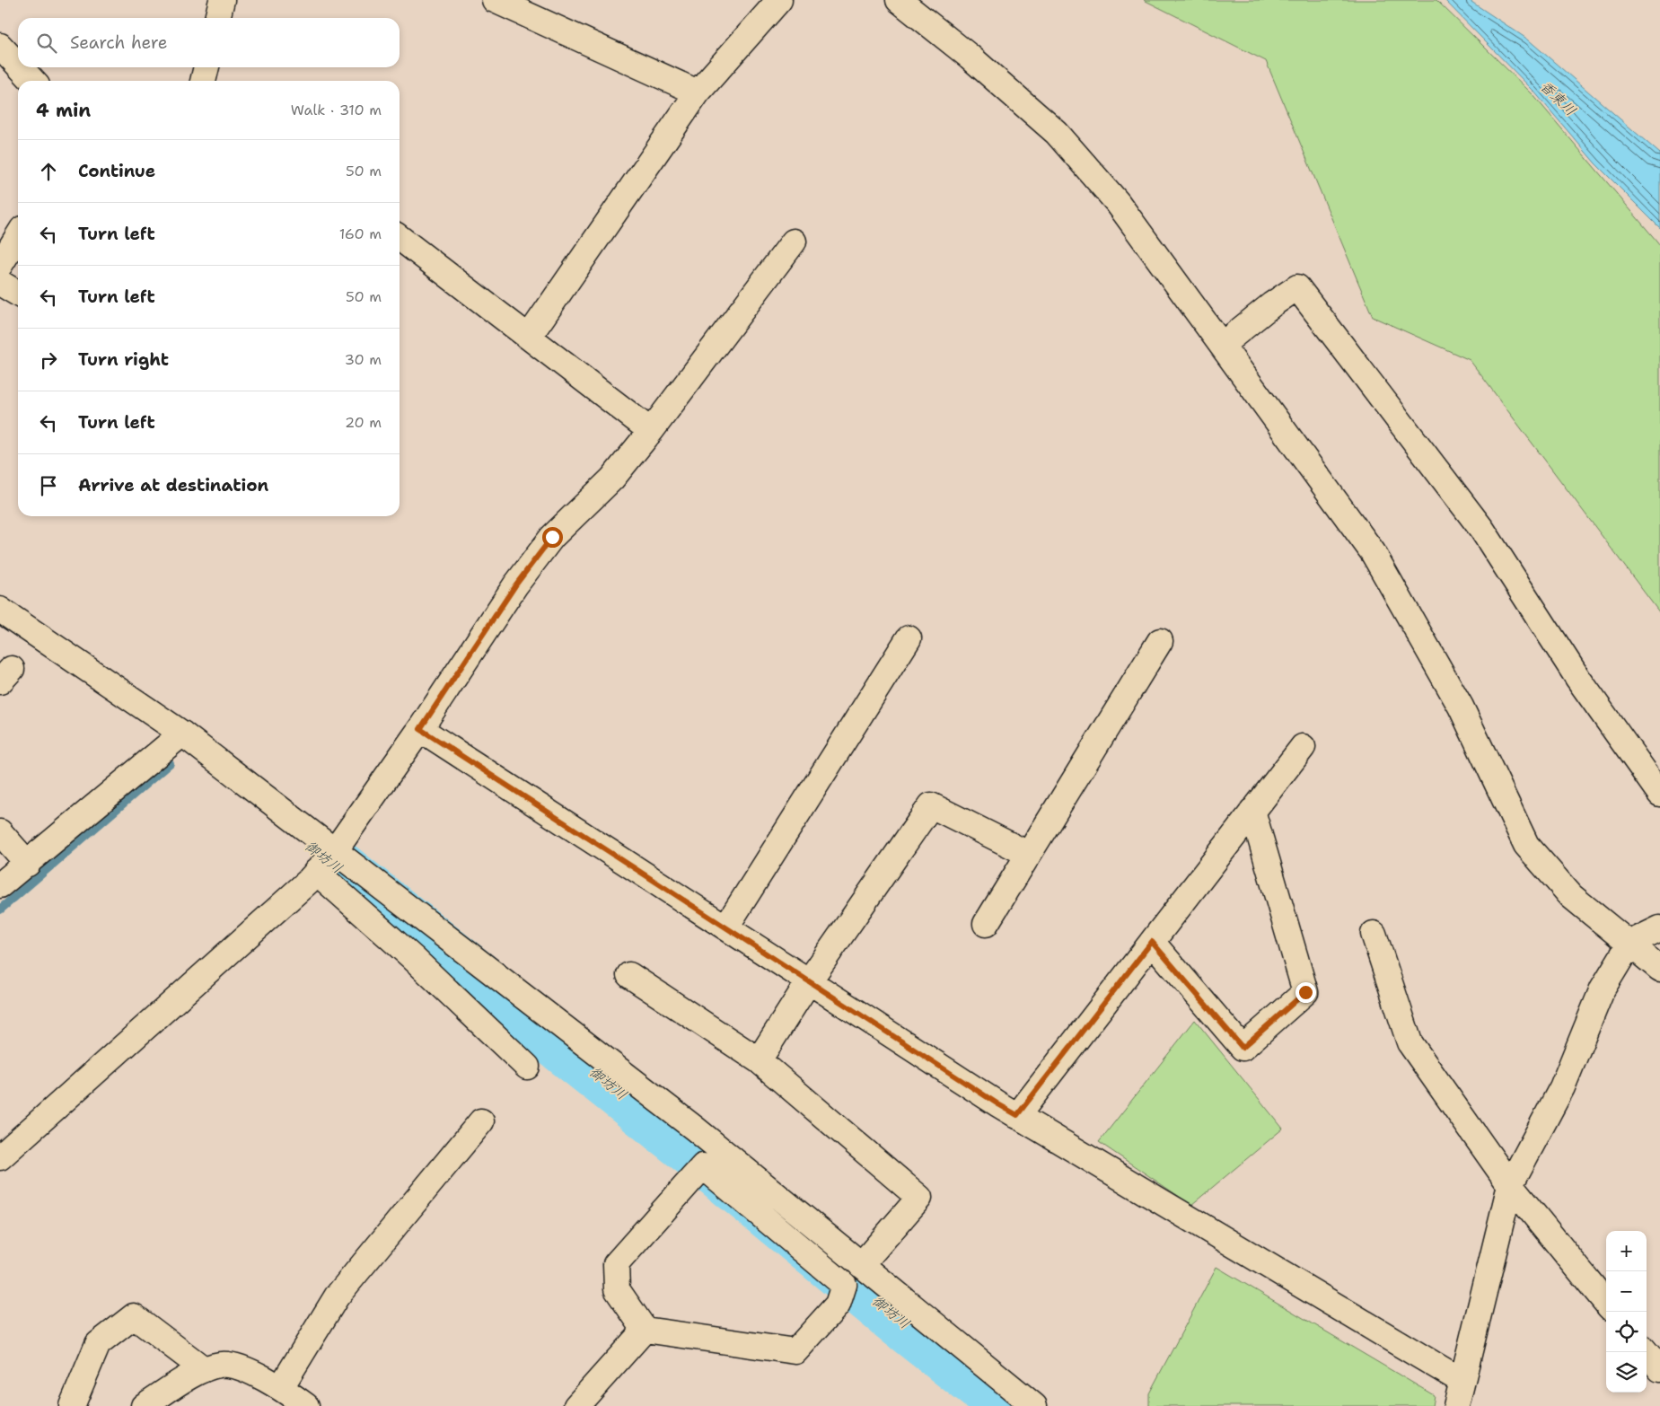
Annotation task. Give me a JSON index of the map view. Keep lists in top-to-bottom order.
{
  "water": ["香東川", "御坊川"],
  "page": {
    "search": "Search here",
    "heading": ["4 min", "Walk · 310 m"],
    "list": [
      ["Continue", "50 m"],
      ["Turn left", "160 m"],
      ["Turn left", "50 m"],
      ["Turn right", "30 m"],
      ["Turn left", "20 m"],
      "Arrive at destination"
    ],
    "map_buttons": ["+", "−"]
  }
}
